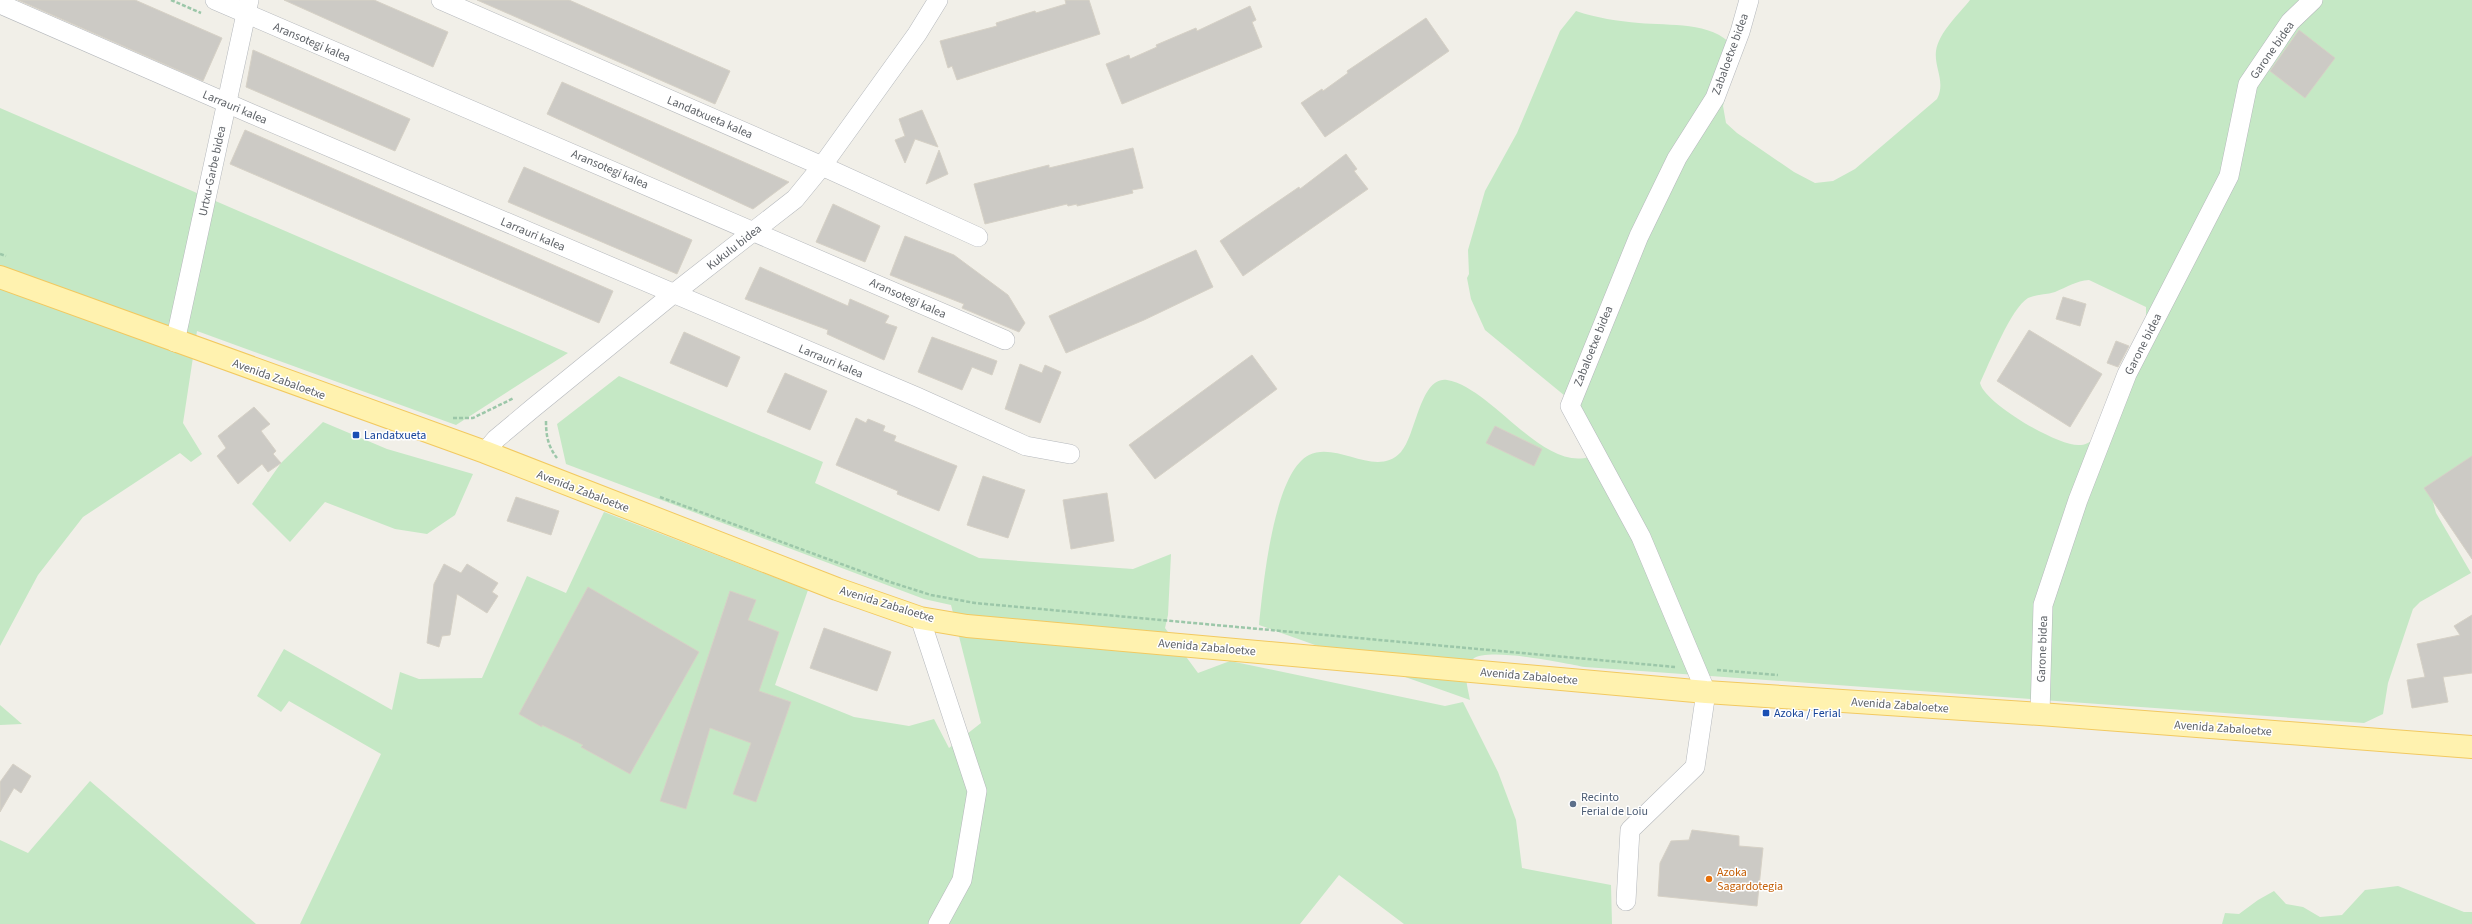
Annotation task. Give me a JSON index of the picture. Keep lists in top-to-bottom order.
{
  "streets": {
    "main road": ["Avenida Zabaloetxe"],
    "street": [
      "Aransotegi kalea",
      "Garone bidea",
      "Zabaloetxe bidea",
      "Larrauri kalea",
      "Landatxueta kalea",
      "Urtxu-Garbe bidea",
      "Kukulu bidea"
    ]
  },
  "crossings": [
    ["Aransotegi kalea", "Urtxu-Garbe bidea"],
    ["Aransotegi kalea", "Kukulu bidea"],
    ["Garone bidea", "Avenida Zabaloetxe"],
    ["Zabaloetxe bidea", "Avenida Zabaloetxe"],
    ["Larrauri kalea", "Urtxu-Garbe bidea"],
    ["Larrauri kalea", "Kukulu bidea"],
    ["Landatxueta kalea", "Kukulu bidea"],
    ["Urtxu-Garbe bidea", "Avenida Zabaloetxe"],
    ["Kukulu bidea", "Avenida Zabaloetxe"]
  ],
  "places": {
    "transit": ["Landatxueta", "Azoka / Ferial"],
    "other": ["Recinto Ferial de Loiu", "Azoka Sagardotegia"]
  }
}
